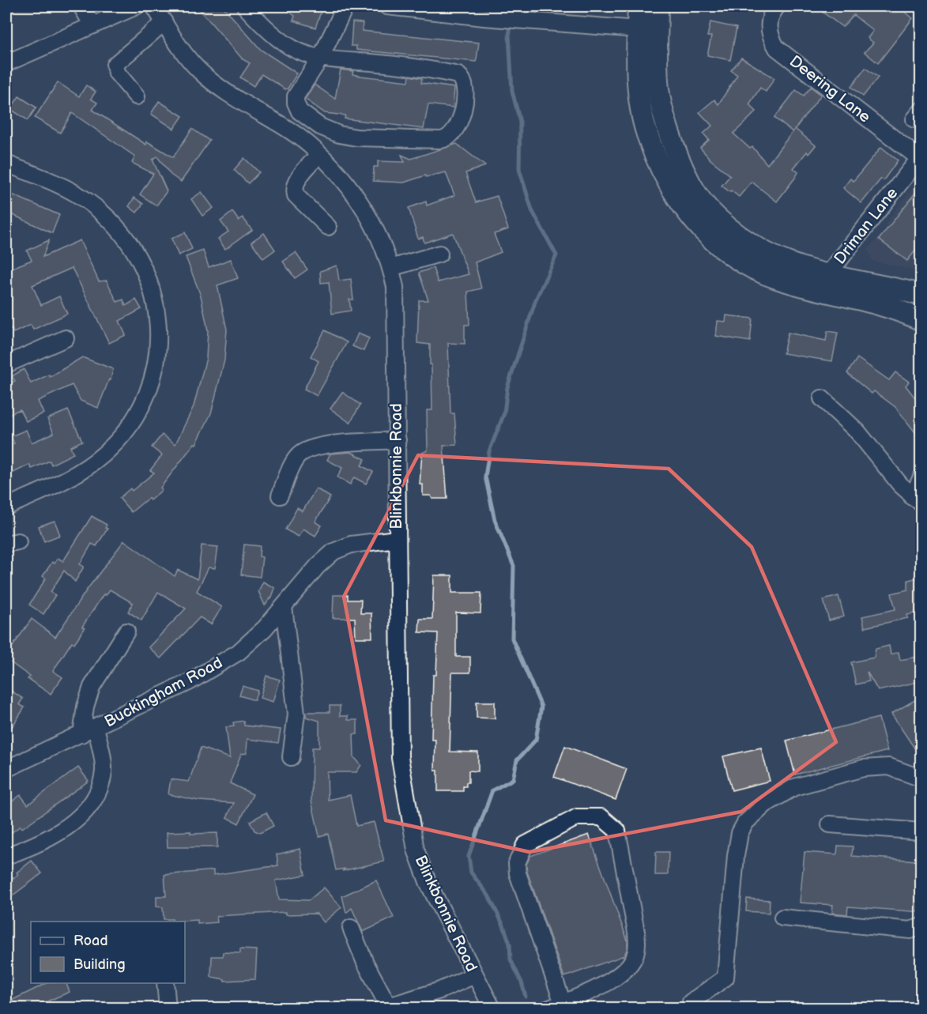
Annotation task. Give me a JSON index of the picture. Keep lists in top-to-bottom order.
{
  "streets": {
    "street": [
      "Deering Lane",
      "Driman Lane",
      "Blinkbonnie Road",
      "Buckingham Road"
    ]
  },
  "crossings": [
    ["Deering Lane", "Driman Lane"],
    ["Blinkbonnie Road", "Buckingham Road"]
  ],
  "legend": ["Road", "Building"]
}
